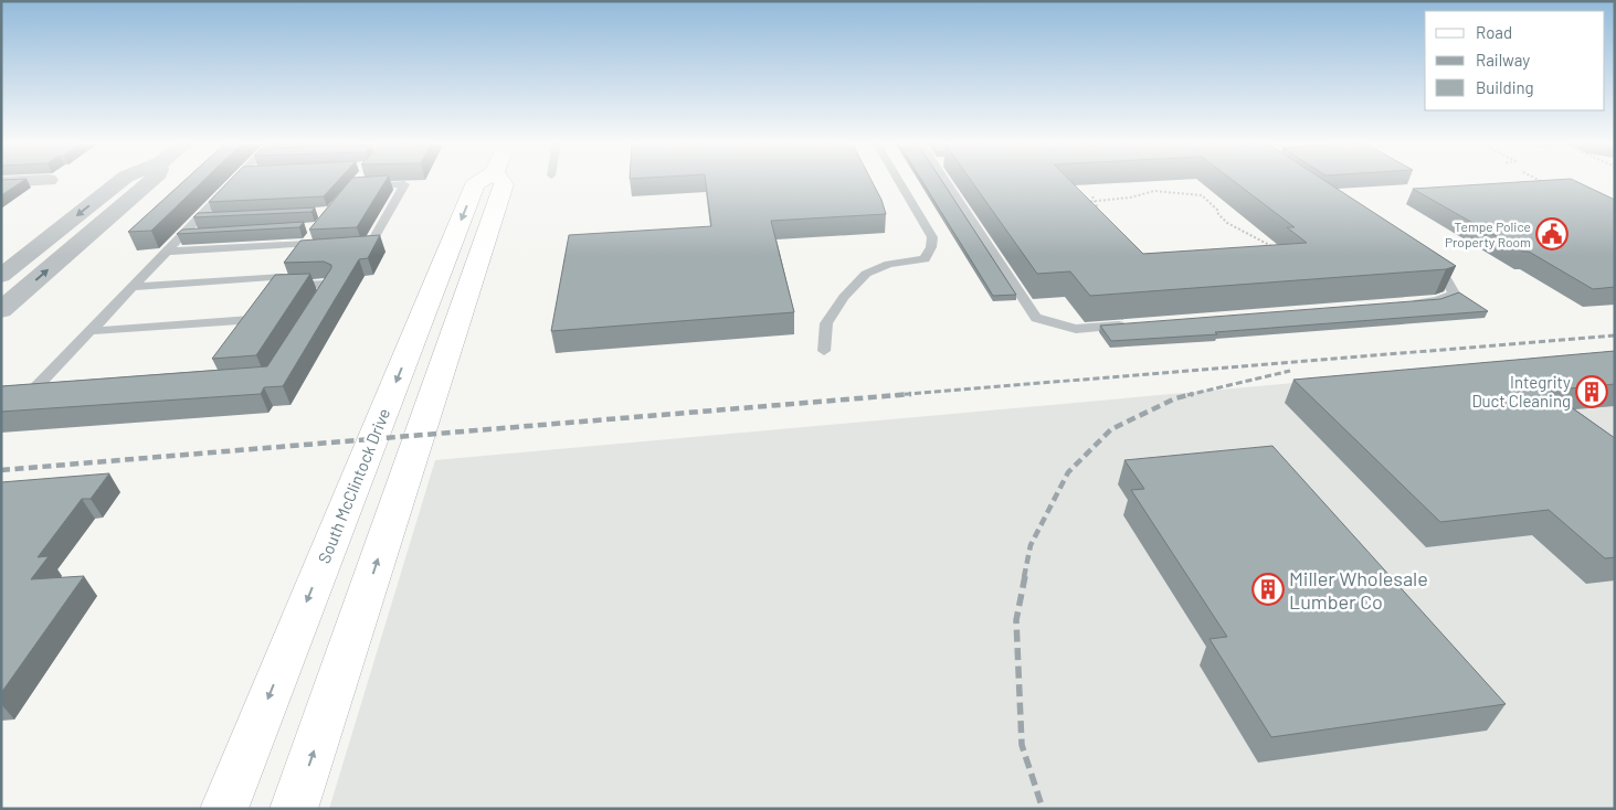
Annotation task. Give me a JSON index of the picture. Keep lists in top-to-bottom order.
{
  "streets": {
    "main road": ["South McClintock Drive"]
  },
  "places": {
    "public building": ["Tempe Police Property Room"],
    "building": ["Integrity Duct Cleaning", "Miller Wholesale Lumber Co"]
  },
  "legend": ["Road", "Railway", "Building"]
}
